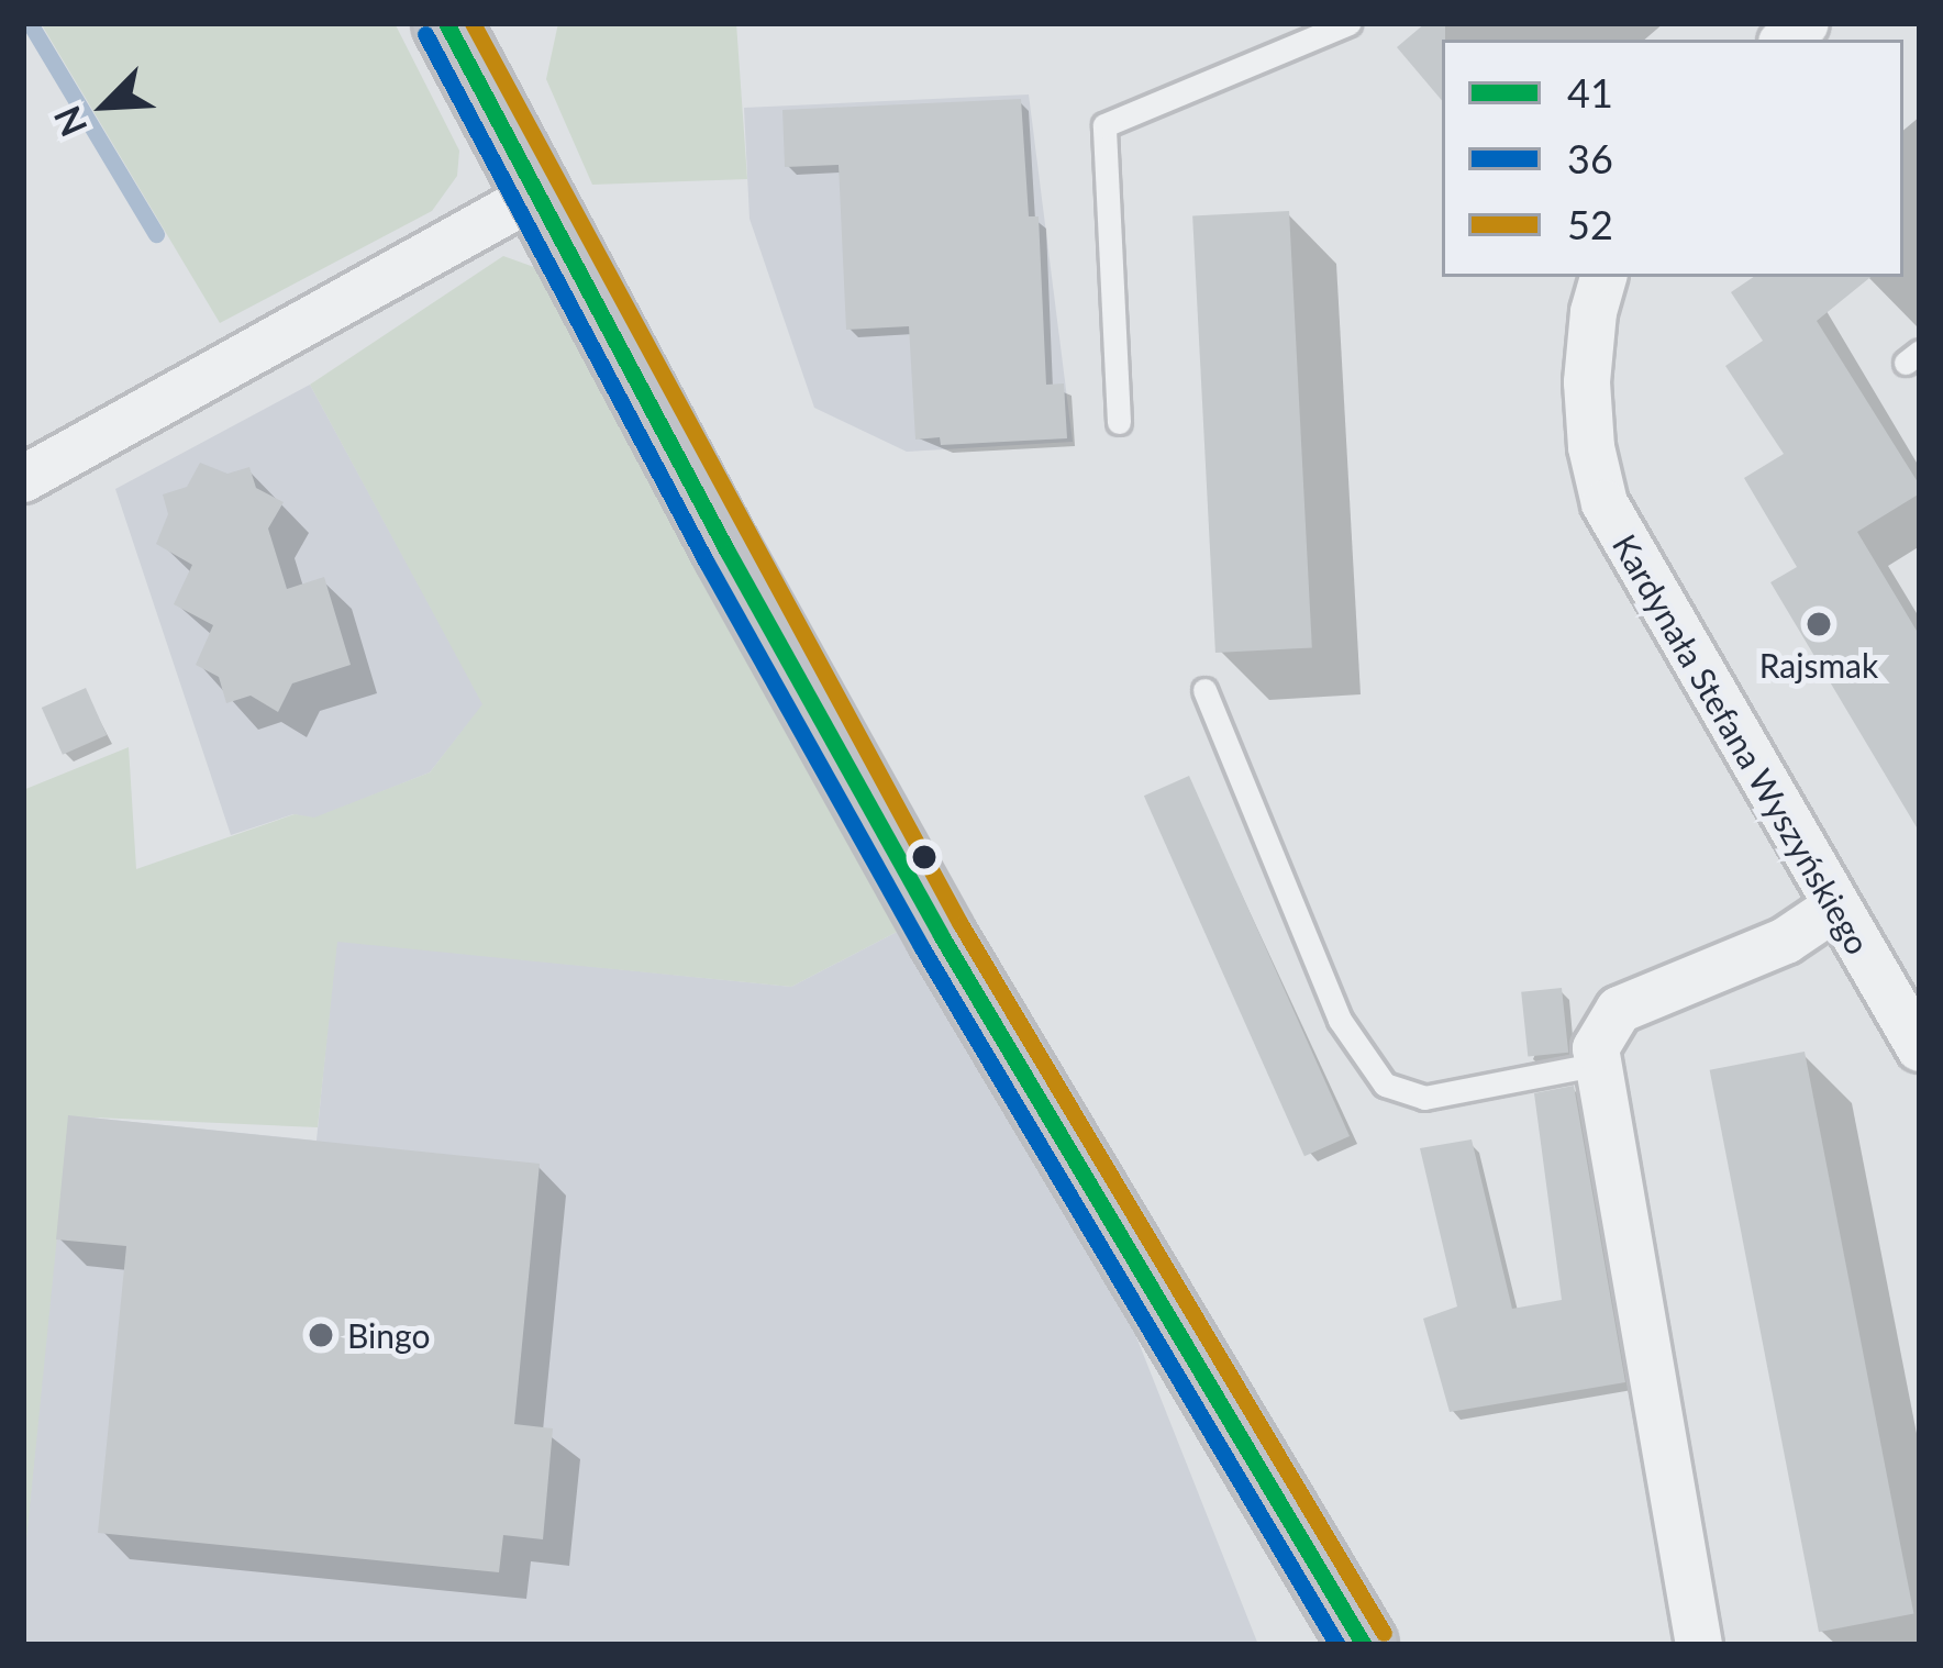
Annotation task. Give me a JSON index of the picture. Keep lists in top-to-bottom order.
{
  "streets": {
    "street": ["Kardynała Stefana Wyszyńskiego"]
  },
  "places": ["Rajsmak", "Bingo"],
  "lines": ["transit line 41", "transit line 52", "transit line 36"],
  "legend": ["41", "36", "52"],
  "north": "bottom left"
}
